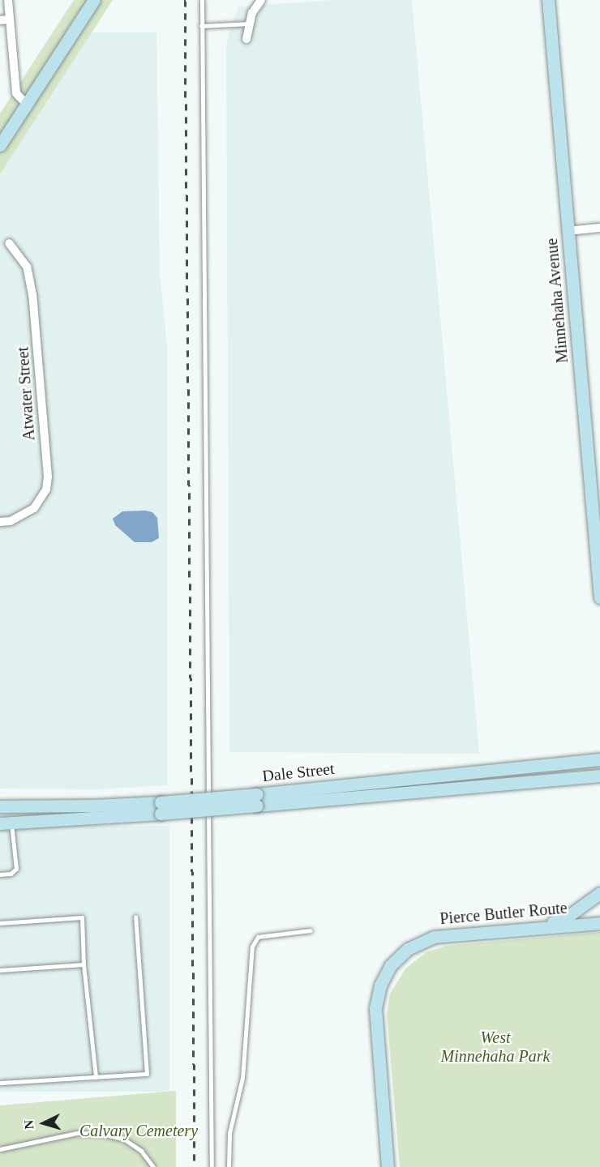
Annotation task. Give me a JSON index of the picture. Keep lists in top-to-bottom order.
{
  "streets": {
    "main road": ["Minnehaha Avenue", "Dale Street", "Pierce Butler Route"],
    "street": ["Atwater Street"]
  },
  "parks": ["West Minnehaha Park", "Calvary Cemetery"],
  "north": "left"
}
